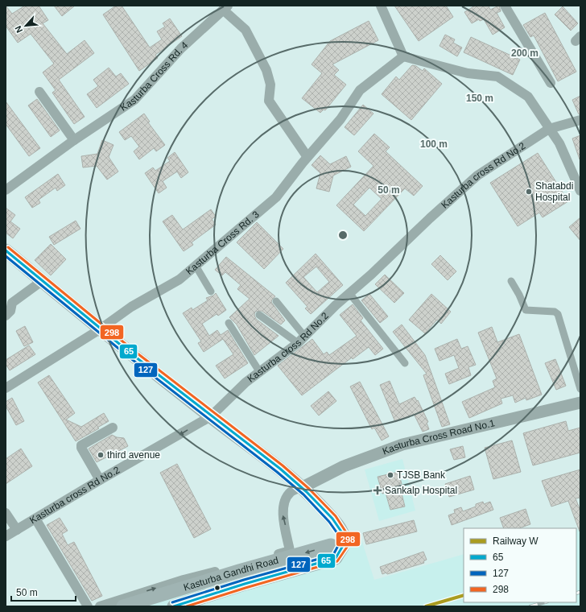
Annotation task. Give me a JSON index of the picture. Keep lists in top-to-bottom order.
{
  "streets": {
    "main road": ["Kasturba Gandhi Road"],
    "street": [
      "Kasturba Cross Rd. 4",
      "Kasturba cross Rd No.2",
      "Kasturba Cross Rd. 3",
      "Kasturba Cross Road No.1"
    ]
  },
  "places": {
    "other": ["Shatabdi Hospital", "third avenue", "TJSB Bank"],
    "health": ["Sankalp Hospital"]
  },
  "lines": [
    "transit line 298",
    "transit line 65",
    "transit line 127",
    "rail line W"
  ],
  "legend": [
    "Railway W",
    "65",
    "127",
    "298"
  ],
  "scale_bar": "50 m",
  "north": "bottom left",
  "rings": [
    "200 m",
    "150 m",
    "100 m",
    "50 m"
  ]
}
